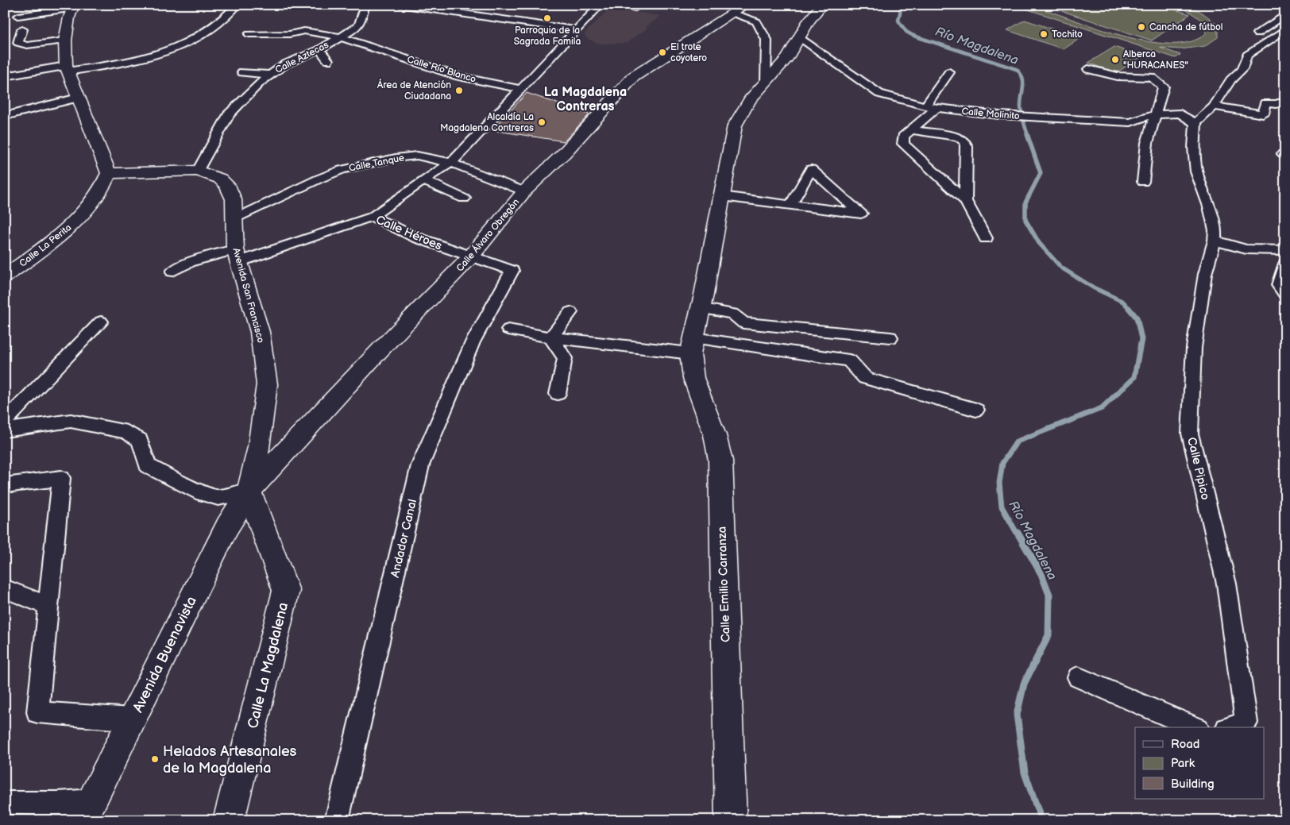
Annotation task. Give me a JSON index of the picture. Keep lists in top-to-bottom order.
{
  "streets": {
    "street": [
      "Calle Aztecas",
      "Calle Río Blanco",
      "Calle Molinito",
      "Calle Tanque",
      "Calle Héroes",
      "Calle Álvaro Obregón",
      "Calle La Perita",
      "Avenida San Francisco",
      "Calle Pipico",
      "Andador Canal",
      "Calle Emilio Carranza",
      "Avenida Buenavista",
      "Calle La Magdalena"
    ]
  },
  "crossings": [
    ["Calle Aztecas", "Calle Río Blanco"],
    ["Calle Aztecas", "Avenida San Francisco"],
    ["Calle Molinito", "Calle Pipico"],
    ["Calle Molinito", "Calle Emilio Carranza"],
    ["Calle Tanque", "Calle Álvaro Obregón"],
    ["Calle Tanque", "Avenida San Francisco"],
    ["Calle Héroes", "Calle Álvaro Obregón"],
    ["Calle Héroes", "Avenida San Francisco"],
    ["Calle Héroes", "Andador Canal"],
    ["Calle Álvaro Obregón", "Avenida San Francisco"],
    ["Calle Álvaro Obregón", "Avenida Buenavista"],
    ["Calle Álvaro Obregón", "Calle La Magdalena"],
    ["Calle La Perita", "Avenida San Francisco"],
    ["Avenida San Francisco", "Avenida Buenavista"],
    ["Avenida San Francisco", "Calle La Magdalena"],
    ["Avenida Buenavista", "Calle La Magdalena"]
  ],
  "districts": ["La Magdalena Contreras"],
  "water": ["Río Magdalena"],
  "places": [
    "Parroquia de la Sagrada Famila",
    "Cancha de fútbol",
    "Tochito",
    "El trote coyotero",
    "Alberca \"HURACANES\"",
    "Área de Atención Ciudadana",
    "Alcaldía La Magdalena Contreras",
    "Helados Artesanales de la Magdalena"
  ],
  "legend": ["Road", "Park", "Building"]
}
